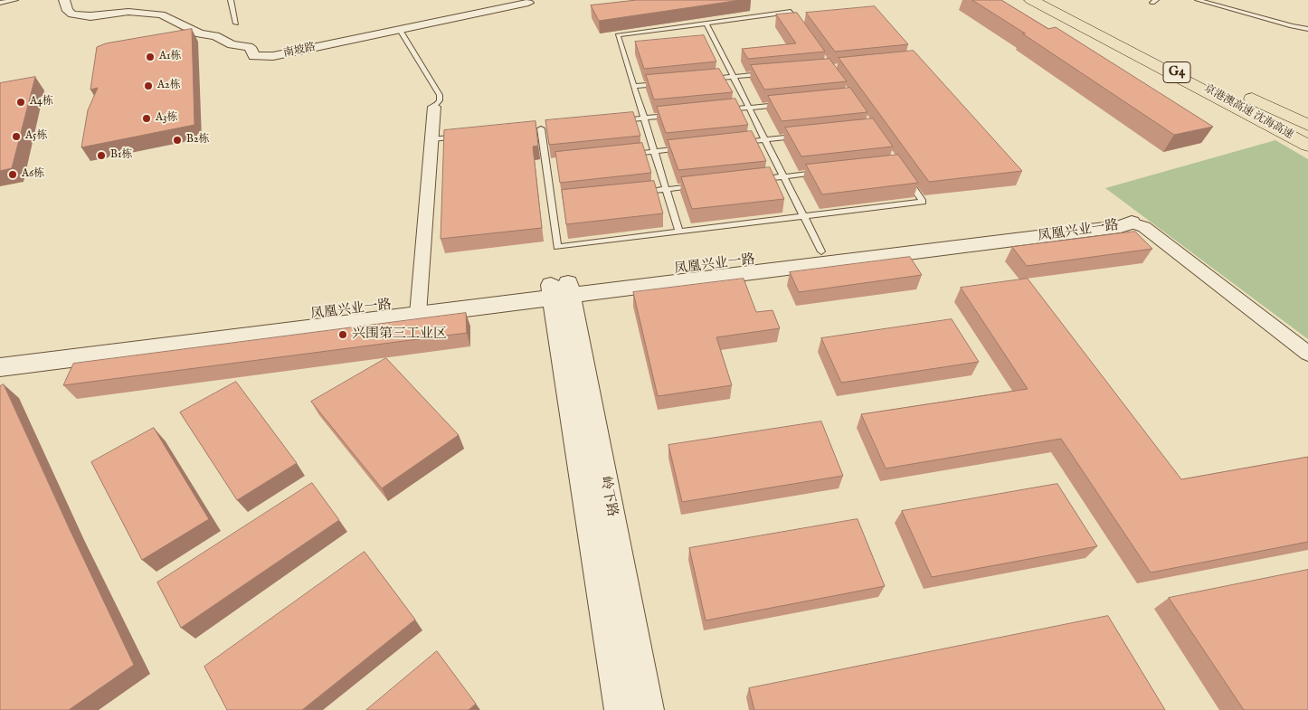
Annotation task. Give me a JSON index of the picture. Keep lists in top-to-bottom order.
{
  "streets": {
    "highway": ["G4", "京港澳高速 沈海高速"],
    "street": ["南坡路", "凤凰兴业一路", "岭下路"]
  },
  "crossings": [
    ["凤凰兴业一路", "岭下路"]
  ],
  "places": [
    "A1栋",
    "A2栋",
    "A4栋",
    "A3栋",
    "A5栋",
    "B2栋",
    "B1栋",
    "A6栋",
    "兴围第三工业区"
  ]
}
